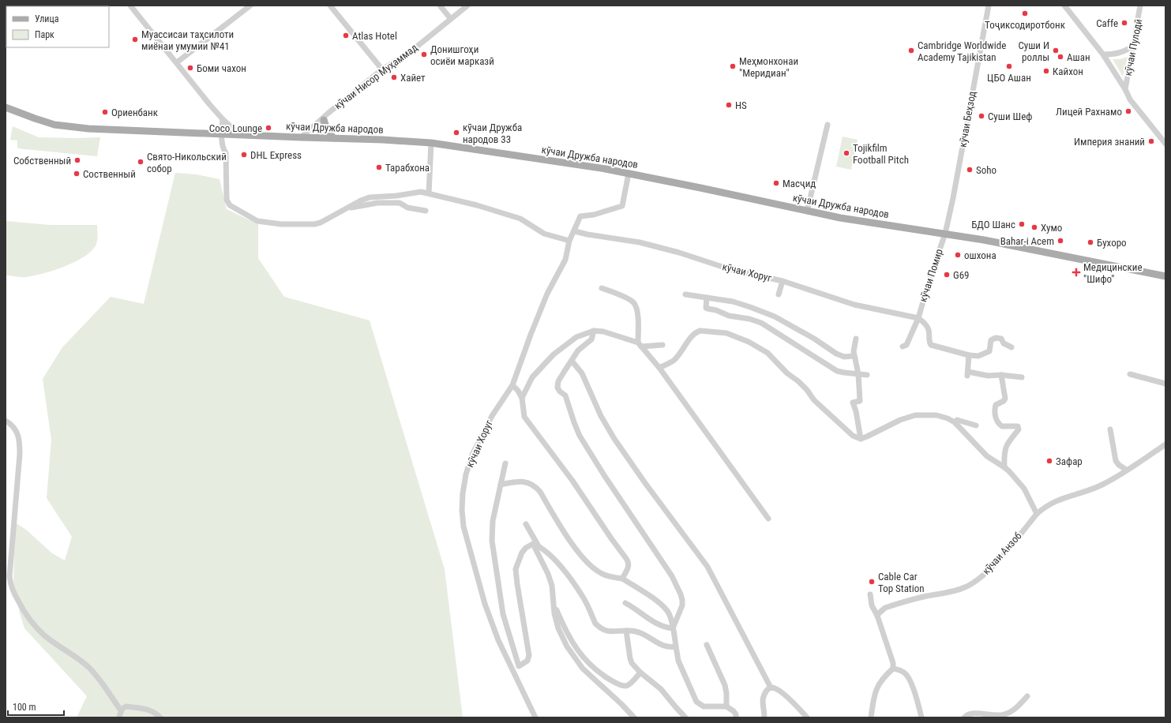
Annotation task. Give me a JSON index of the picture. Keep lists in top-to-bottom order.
{
  "streets": {
    "main road": ["кӯчаи Дружба народов"],
    "street": [
      "кӯчаи Пулодӣ",
      "кӯчаи Нисор Муҳаммад",
      "кӯчаи Беҳзод",
      "кӯчаи Хоруг",
      "кӯчаи Помир",
      "кӯчаи Анзоб"
    ]
  },
  "crossings": [
    ["кӯчаи Нисор Муҳаммад", "кӯчаи Дружба народов"],
    ["кӯчаи Беҳзод", "кӯчаи Дружба народов"],
    ["кӯчаи Беҳзод", "кӯчаи Помир"],
    ["кӯчаи Дружба народов", "кӯчаи Хоруг"],
    ["кӯчаи Дружба народов", "кӯчаи Помир"],
    ["кӯчаи Хоруг", "кӯчаи Помир"]
  ],
  "places": {
    "other": [
      "Тоҷиксодиротбонк",
      "Caffe",
      "Atlas Hotel",
      "Муассисаи таҳсилоти миёнаи умумии №41",
      "Cambridge Worldwide Academy Tajikistan",
      "Суши И роллы",
      "Донишгоҳи осиёи марказӣ",
      "Ашан",
      "Меҳмонхонаи \"Меридиан\"",
      "ЦБО Ашан",
      "Боми чахон",
      "Кайхон",
      "Хайет",
      "HS",
      "Лицей Рахнамо",
      "Ориенбанк",
      "Суши Шеф",
      "Coco Lounge",
      "кӯчаи Дружба народов 33",
      "Империя знаний",
      "Tojikfilm Football Pitch",
      "DHL Express",
      "Собственный",
      "Свято-Никольский собор",
      "Тарабхона",
      "Soho",
      "Соственный",
      "Масҷид",
      "БДО Шанс",
      "Хумо",
      "Bahar-i Acem",
      "Бухоро",
      "ошхона",
      "G69",
      "Зафар",
      "Cable Car Top Station"
    ],
    "health": ["Медицинские \"Шифо\""]
  },
  "legend": ["Улица", "Парк"],
  "scale_bar": "100 m"
}
